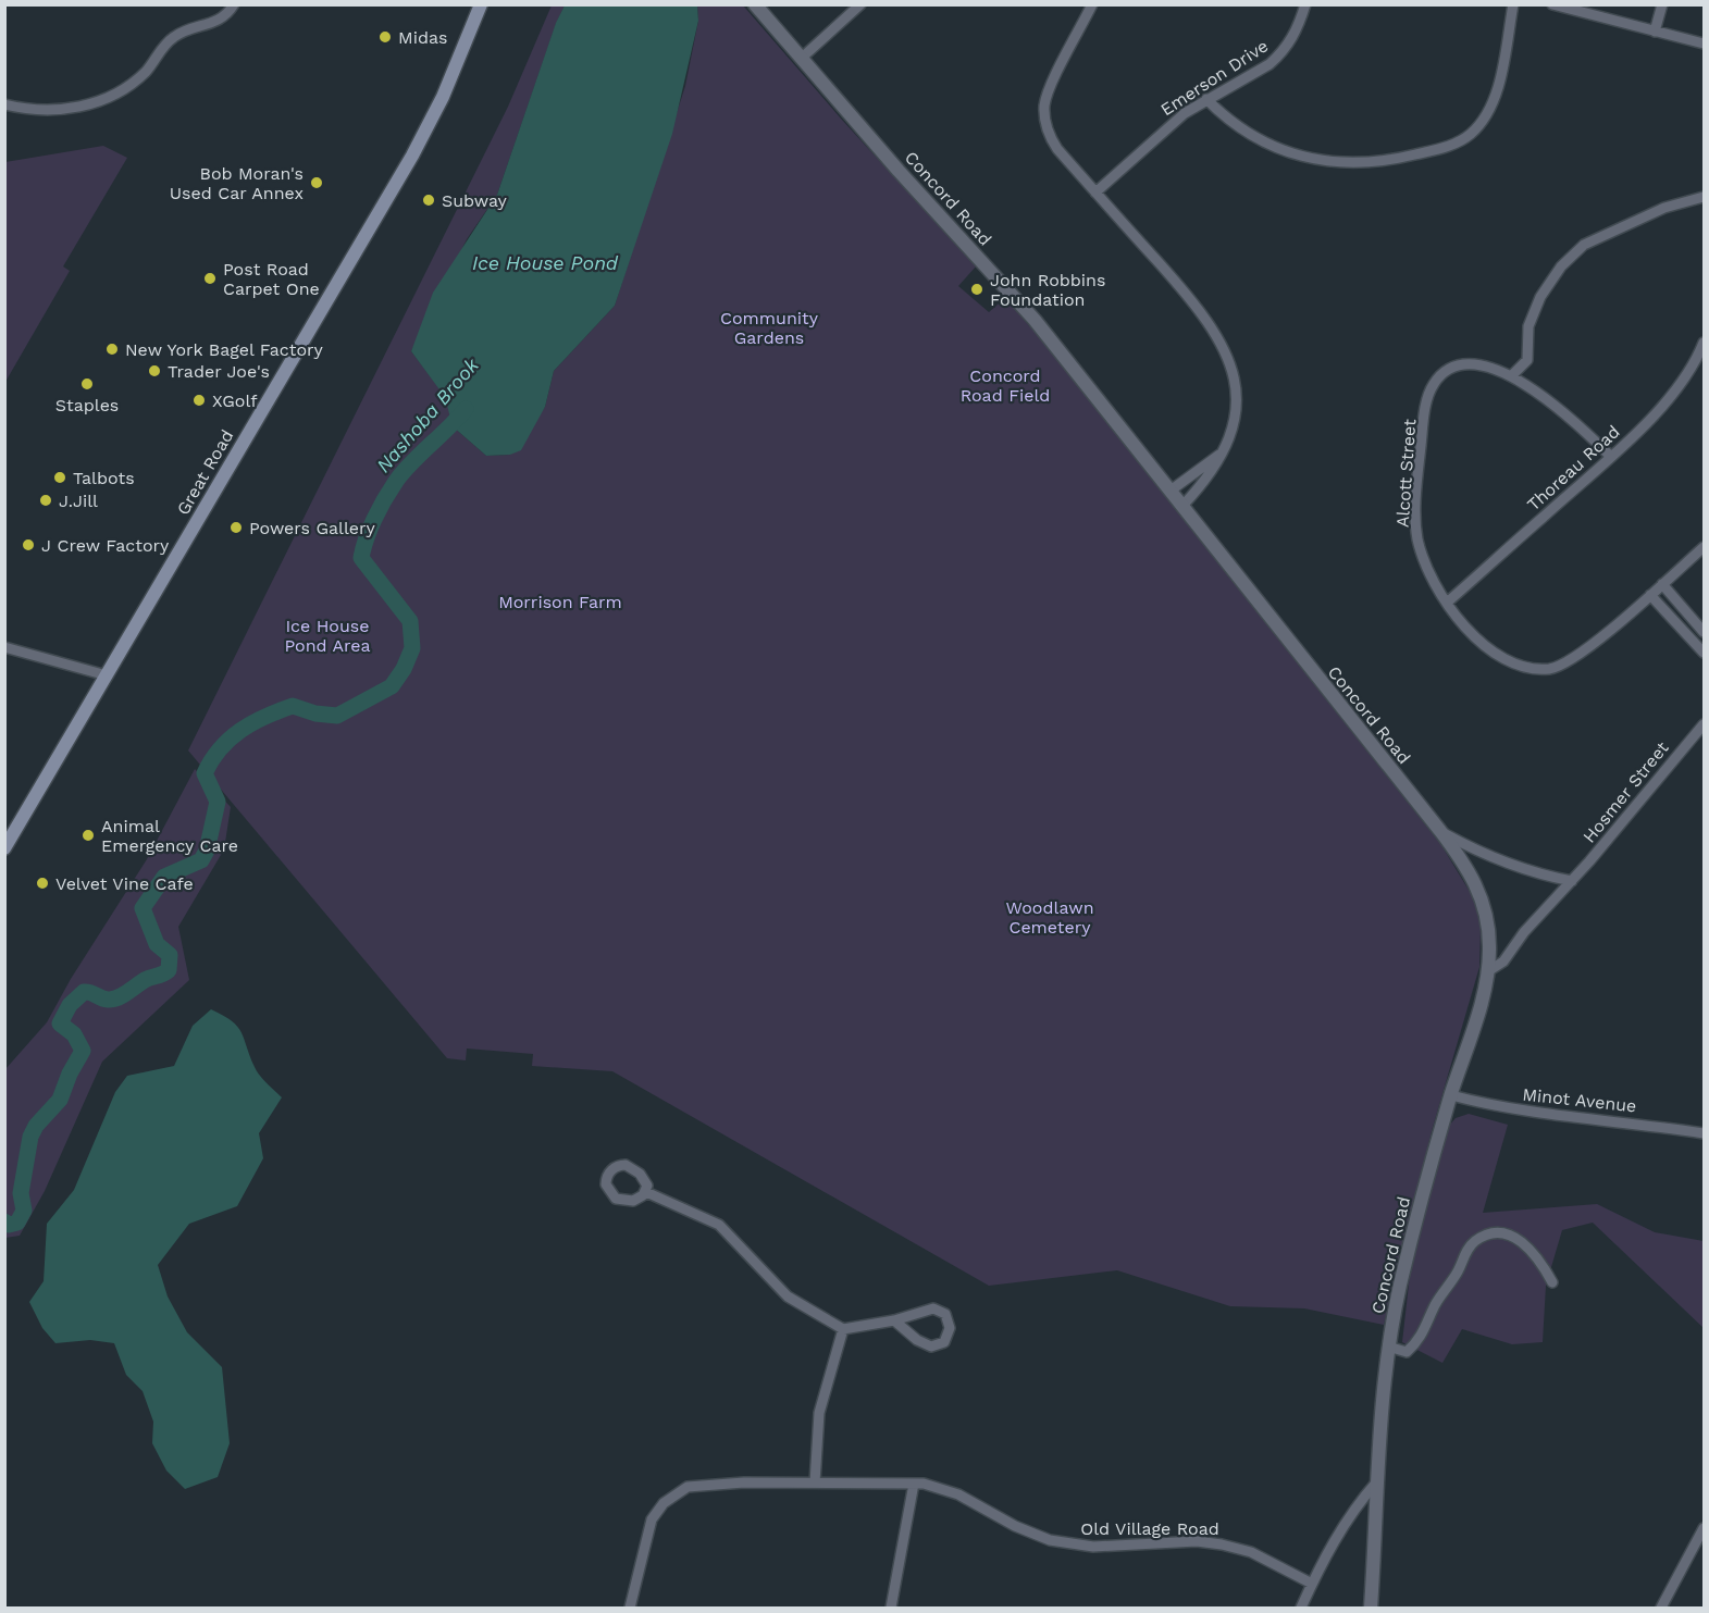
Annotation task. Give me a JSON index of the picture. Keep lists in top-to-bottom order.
{
  "streets": {
    "main road": ["Great Road"],
    "street": [
      "Emerson Drive",
      "Concord Road",
      "Thoreau Road",
      "Alcott Street",
      "Hosmer Street",
      "Minot Avenue",
      "Old Village Road"
    ]
  },
  "crossings": [
    ["Concord Road", "Hosmer Street"],
    ["Concord Road", "Minot Avenue"],
    ["Thoreau Road", "Alcott Street"]
  ],
  "water": ["Ice House Pond", "Nashoba Brook"],
  "parks": [
    "Community Gardens",
    "Concord Road Field",
    "Morrison Farm",
    "Ice House Pond Area",
    "Woodlawn Cemetery"
  ],
  "places": [
    "Midas",
    "Bob Moran's Used Car Annex",
    "Subway",
    "Post Road Carpet One",
    "John Robbins Foundation",
    "New York Bagel Factory",
    "Trader Joe's",
    "Staples",
    "XGolf",
    "Talbots",
    "J.Jill",
    "Powers Gallery",
    "J Crew Factory",
    "Animal Emergency Care",
    "Velvet Vine Cafe"
  ]
}
